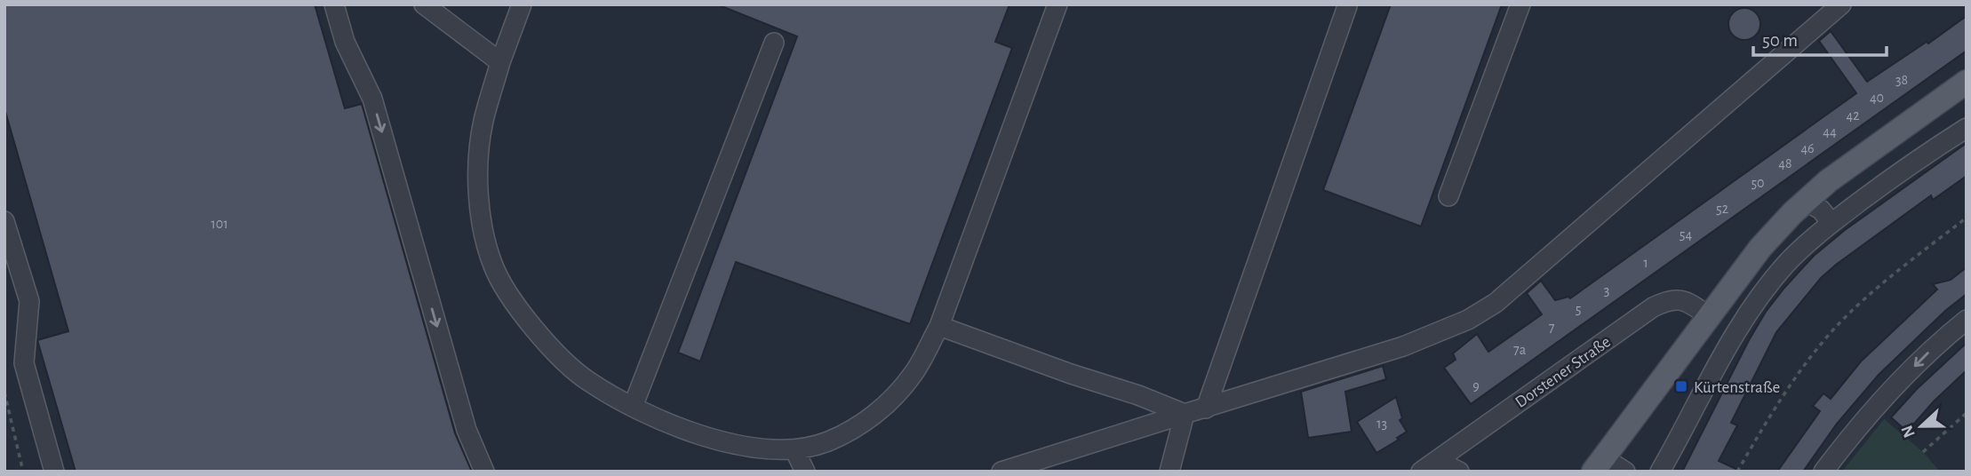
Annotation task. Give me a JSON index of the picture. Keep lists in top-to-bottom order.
{
  "streets": {
    "street": ["Dorstener Straße"]
  },
  "places": {
    "transit": ["Kürtenstraße"]
  },
  "house_numbers": [
    "38",
    "40",
    "42",
    "44",
    "46",
    "48",
    "50",
    "52",
    "101",
    "54",
    "1",
    "3",
    "5",
    "7",
    "7a",
    "9",
    "13"
  ],
  "scale_bar": "50 m",
  "north": "left"
}
